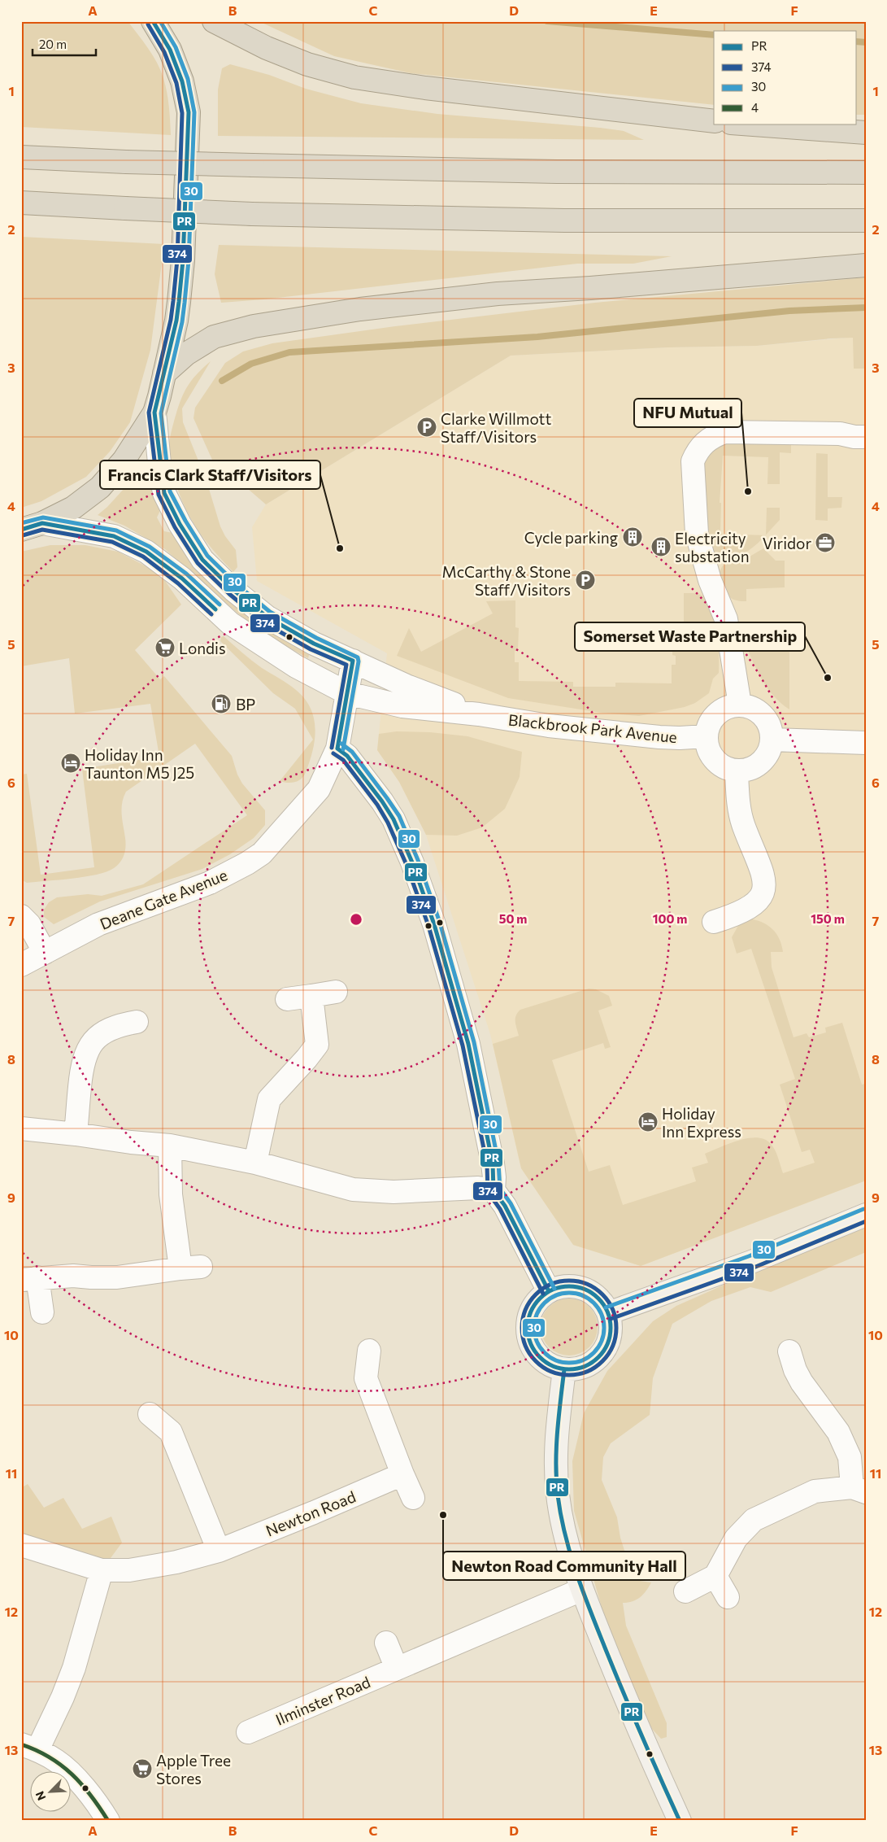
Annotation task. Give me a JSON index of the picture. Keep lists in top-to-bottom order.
{
  "streets": {
    "street": [
      "Blackbrook Park Avenue",
      "Deane Gate Avenue",
      "Newton Road",
      "Ilminster Road"
    ]
  },
  "crossings": [
    ["Blackbrook Park Avenue", "Deane Gate Avenue"]
  ],
  "places": {
    "parking": ["Clarke Willmott Staff/Visitors", "McCarthy & Stone Staff/Visitors"],
    "other": [
      "NFU Mutual",
      "Francis Clark Staff/Visitors",
      "Somerset Waste Partnership",
      "Newton Road Community Hall"
    ],
    "building": ["Cycle parking", "Electricity substation"],
    "office": ["Viridor"],
    "supermarket": ["Londis", "Apple Tree Stores"],
    "fuel station": ["BP"],
    "hotel": ["Holiday Inn Taunton M5 J25", "Holiday Inn Express"]
  },
  "lines": [
    "transit line PR",
    "transit line 30",
    "transit line 374",
    "transit line 4"
  ],
  "legend": [
    "PR",
    "374",
    "30",
    "4"
  ],
  "scale_bar": "20 m",
  "north": "bottom left",
  "grid": {
    "columns": [
      "A",
      "B",
      "C",
      "D",
      "E",
      "F"
    ],
    "rows": [
      "1",
      "2",
      "3",
      "4",
      "5",
      "6",
      "7",
      "8",
      "9",
      "10",
      "11",
      "12",
      "13"
    ]
  },
  "rings": ["50 m", "100 m", "150 m"]
}
